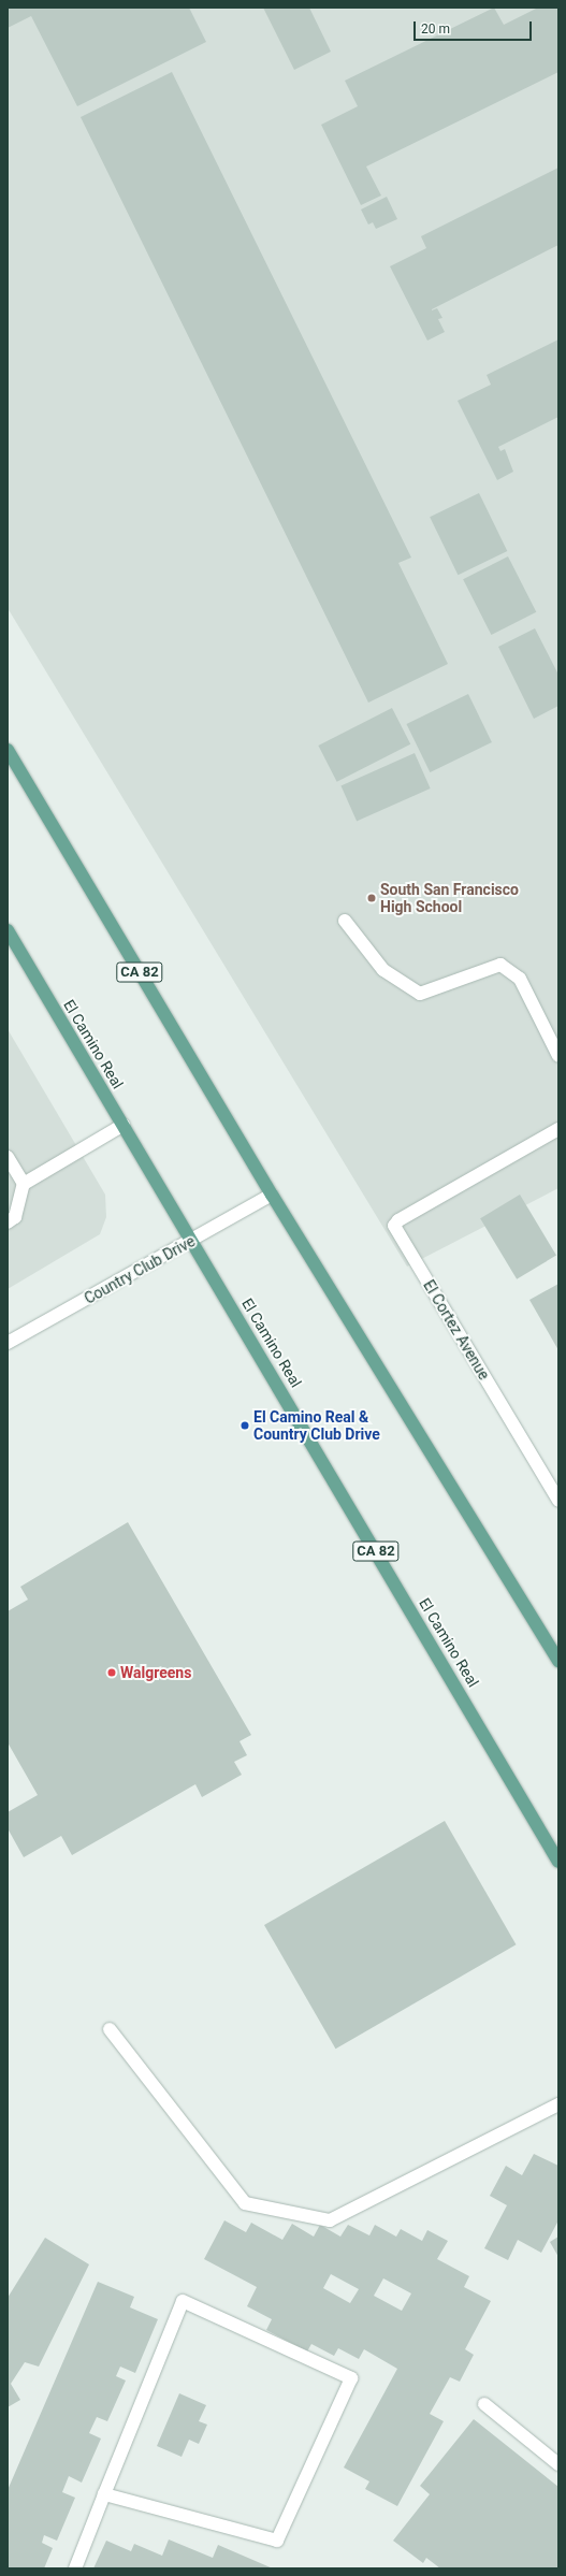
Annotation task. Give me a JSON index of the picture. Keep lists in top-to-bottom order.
{
  "streets": {
    "main road": ["CA 82", "El Camino Real"],
    "street": ["Country Club Drive", "El Cortez Avenue"]
  },
  "crossings": [
    ["CA 82", "Country Club Drive"],
    ["El Camino Real", "Country Club Drive"]
  ],
  "places": ["South San Francisco High School", "El Camino Real & Country Club Drive", "Walgreens"],
  "scale_bar": "20 m"
}
